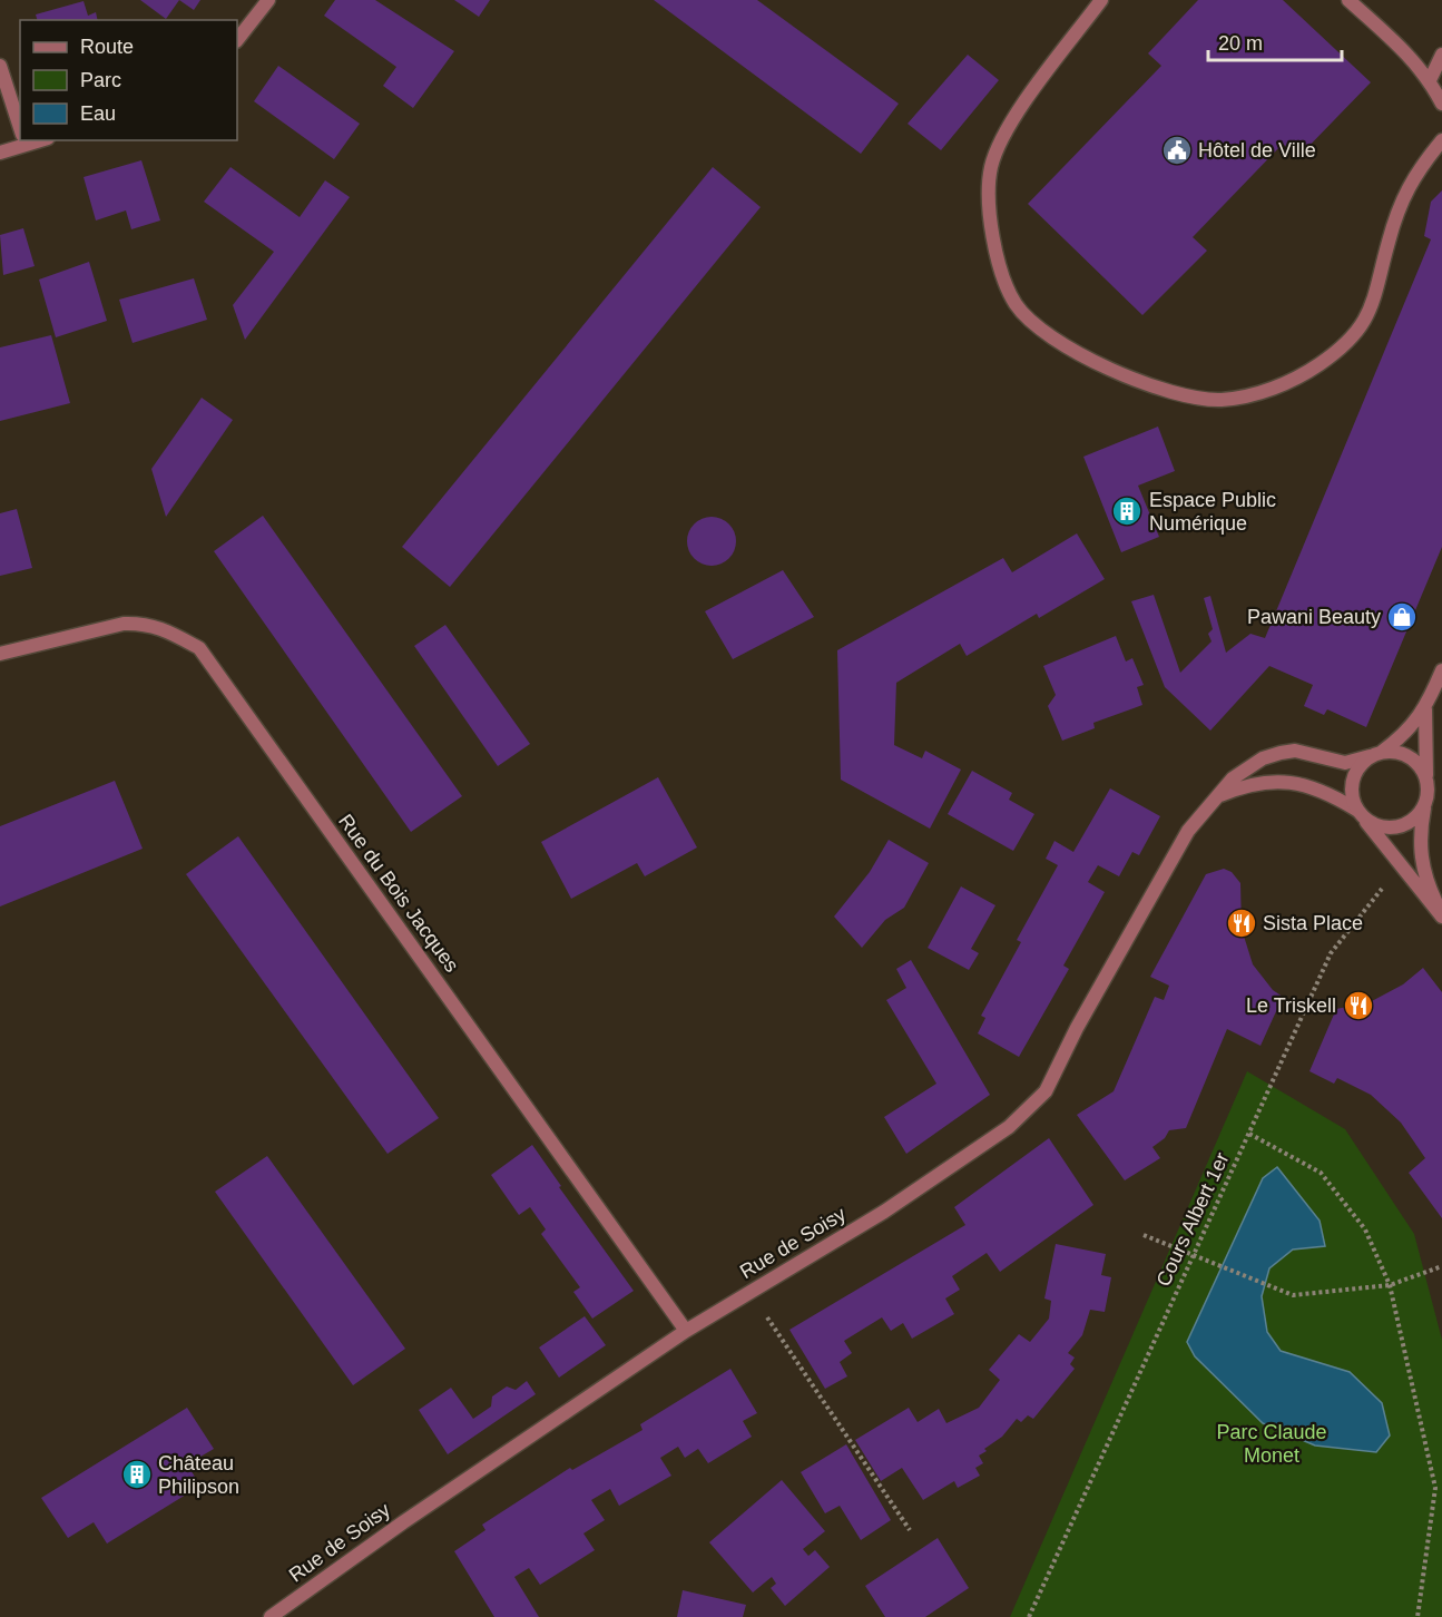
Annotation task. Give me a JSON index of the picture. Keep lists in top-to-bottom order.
{
  "streets": {
    "street": ["Rue du Bois Jacques", "Rue de Soisy"],
    "path": ["Cours Albert 1er"]
  },
  "crossings": [
    ["Rue du Bois Jacques", "Rue de Soisy"]
  ],
  "parks": ["Parc Claude Monet"],
  "places": {
    "public building": ["Hôtel de Ville"],
    "building": ["Espace Public Numérique", "Château Philipson"],
    "shop": ["Pawani Beauty"],
    "restaurant": ["Sista Place", "Le Triskell"]
  },
  "legend": ["Route", "Parc", "Eau"],
  "scale_bar": "20 m"
}
